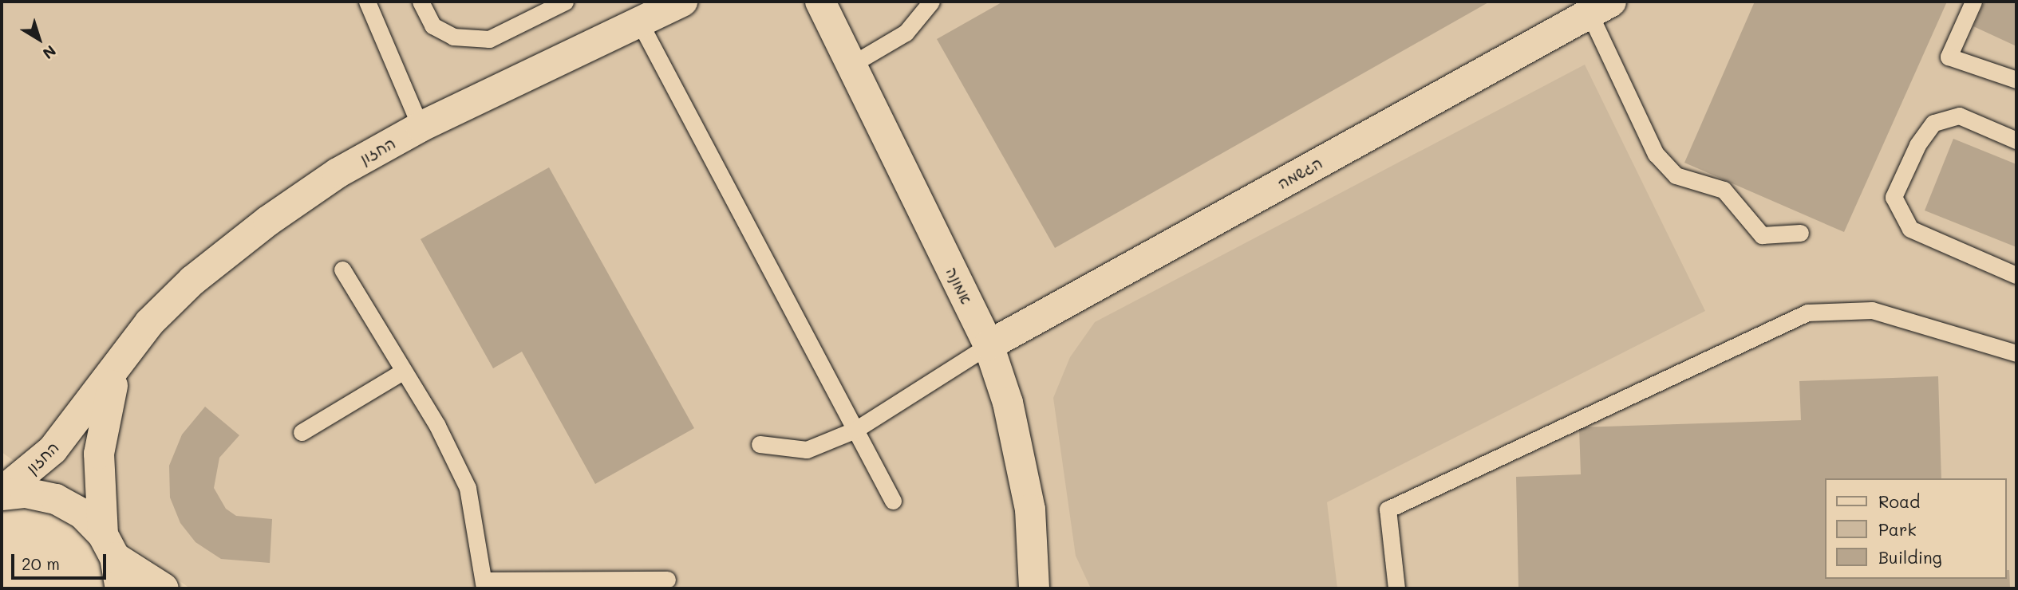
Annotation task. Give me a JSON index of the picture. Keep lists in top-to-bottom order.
{
  "streets": {
    "street": ["החזון", "הגשמה", "אמונה"]
  },
  "crossings": [
    ["הגשמה", "אמונה"]
  ],
  "legend": ["Road", "Park", "Building"],
  "scale_bar": "20 m",
  "north": "bottom right"
}
